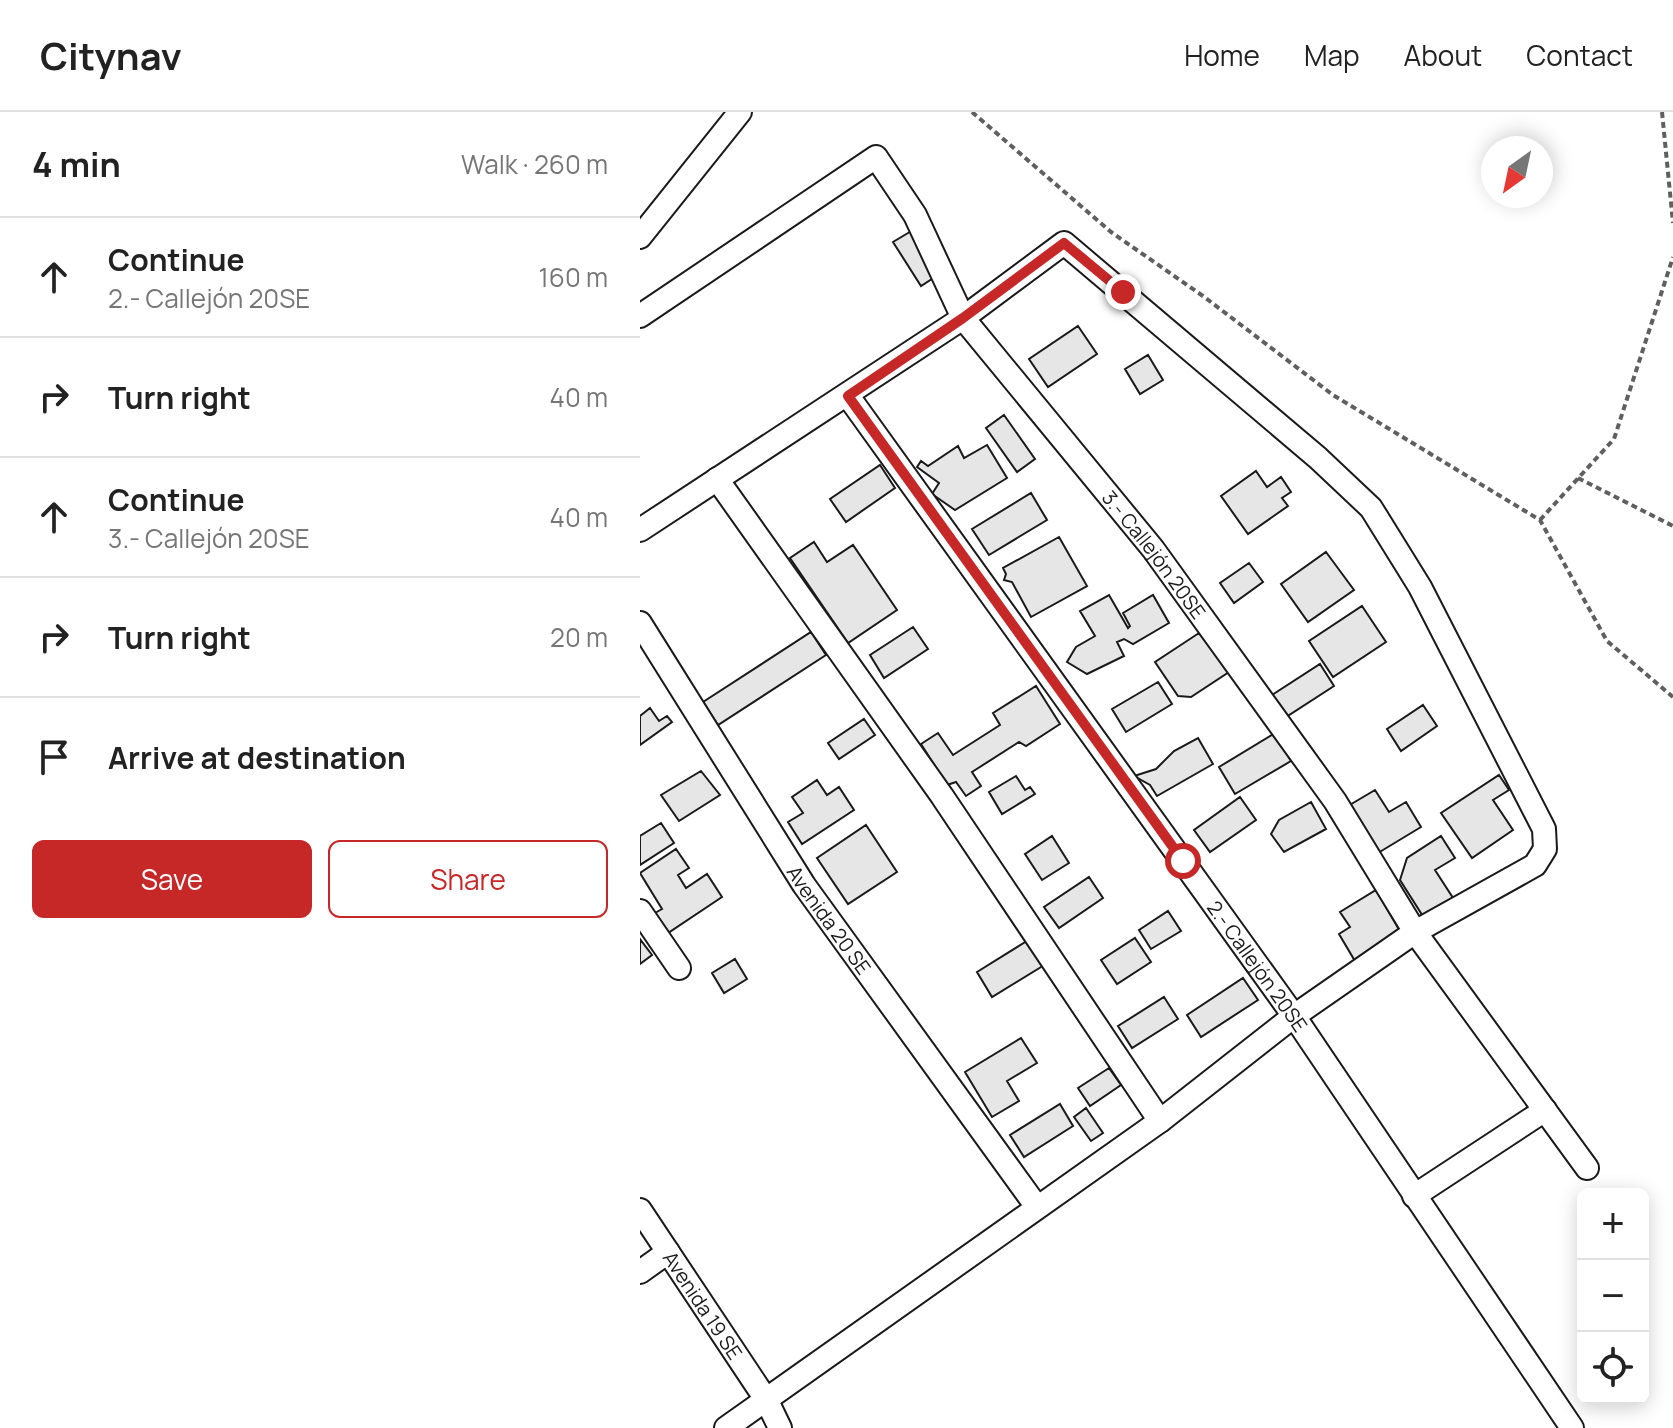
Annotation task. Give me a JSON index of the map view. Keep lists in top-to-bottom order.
{
  "streets": {
    "street": [
      "3.- Callejón 20SE",
      "Avenida 20 SE",
      "2.- Callejón 20SE",
      "Avenida 19 SE"
    ]
  },
  "north": "bottom left",
  "page": {
    "header": "Citynav",
    "nav": [
      "Home",
      "Map",
      "About",
      "Contact"
    ],
    "heading": ["4 min", "Walk · 260 m"],
    "list": [
      ["Continue", "2.- Callejón 20SE", "160 m"],
      ["Turn right", "40 m"],
      ["Continue", "3.- Callejón 20SE", "40 m"],
      ["Turn right", "20 m"],
      "Arrive at destination"
    ],
    "buttons": ["Save", "Share"],
    "map_buttons": ["+", "−"]
  }
}
